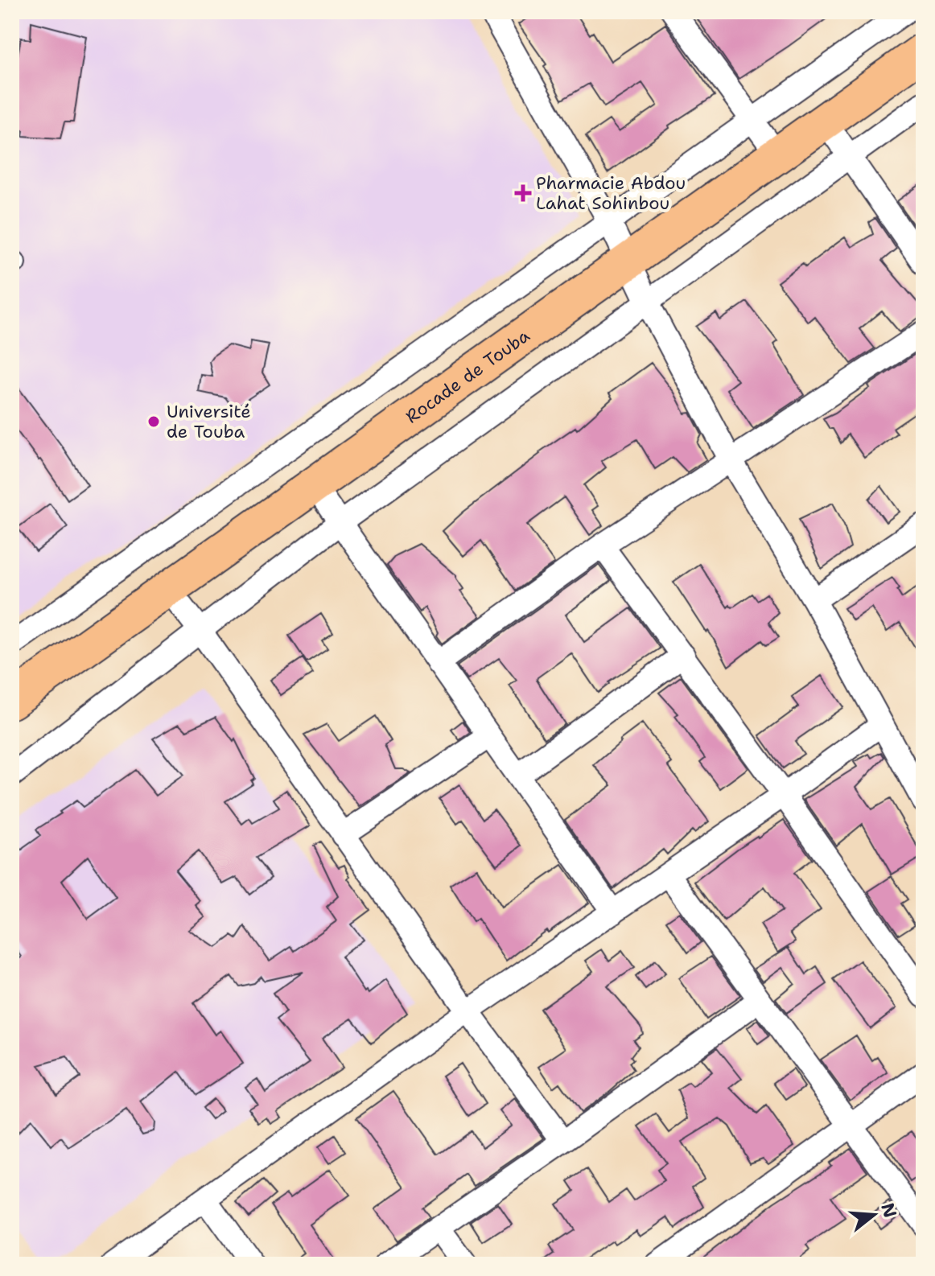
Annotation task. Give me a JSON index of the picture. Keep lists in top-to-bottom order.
{
  "streets": {
    "main road": ["Rocade de Touba"]
  },
  "places": {
    "health": ["Pharmacie Abdou Lahat Sohinbou"],
    "other": ["Université de Touba"]
  },
  "north": "right"
}
